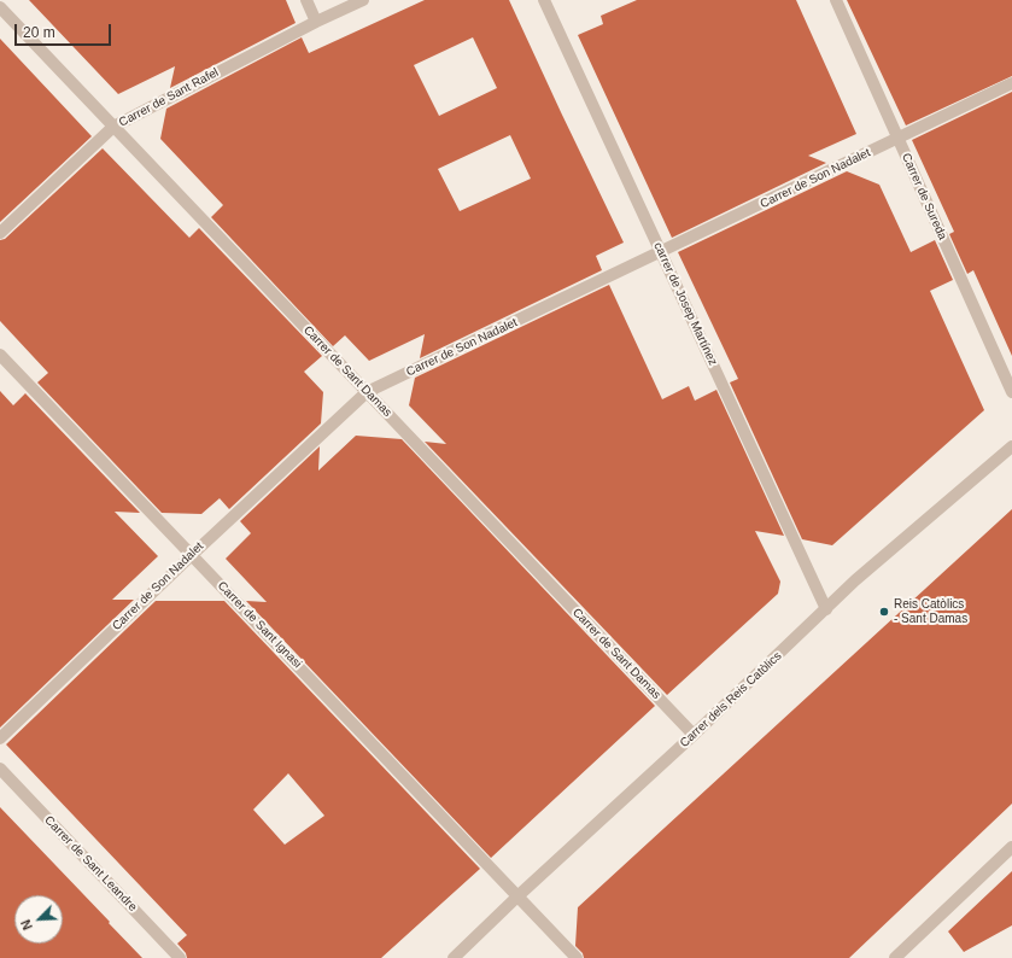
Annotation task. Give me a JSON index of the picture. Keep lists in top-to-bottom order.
{
  "streets": {
    "street": [
      "Carrer de Sant Rafel",
      "Carrer de Son Nadalet",
      "Carrer de Sureda",
      "carrer de Josep Martínez",
      "Carrer de Sant Damas",
      "Carrer de Sant Ignasi",
      "Carrer dels Reis Catòlics",
      "Carrer de Sant Leandre"
    ]
  },
  "crossings": [
    ["Carrer de Sant Rafel", "Carrer de Sant Damas"],
    ["Carrer de Son Nadalet", "Carrer de Sureda"],
    ["Carrer de Son Nadalet", "carrer de Josep Martínez"],
    ["Carrer de Son Nadalet", "Carrer de Sant Damas"],
    ["Carrer de Son Nadalet", "Carrer de Sant Ignasi"],
    ["carrer de Josep Martínez", "Carrer dels Reis Catòlics"],
    ["Carrer de Sant Damas", "Carrer dels Reis Catòlics"],
    ["Carrer de Sant Ignasi", "Carrer dels Reis Catòlics"]
  ],
  "places": ["Reis Catòlics - Sant Damas"],
  "scale_bar": "20 m",
  "north": "bottom left"
}
